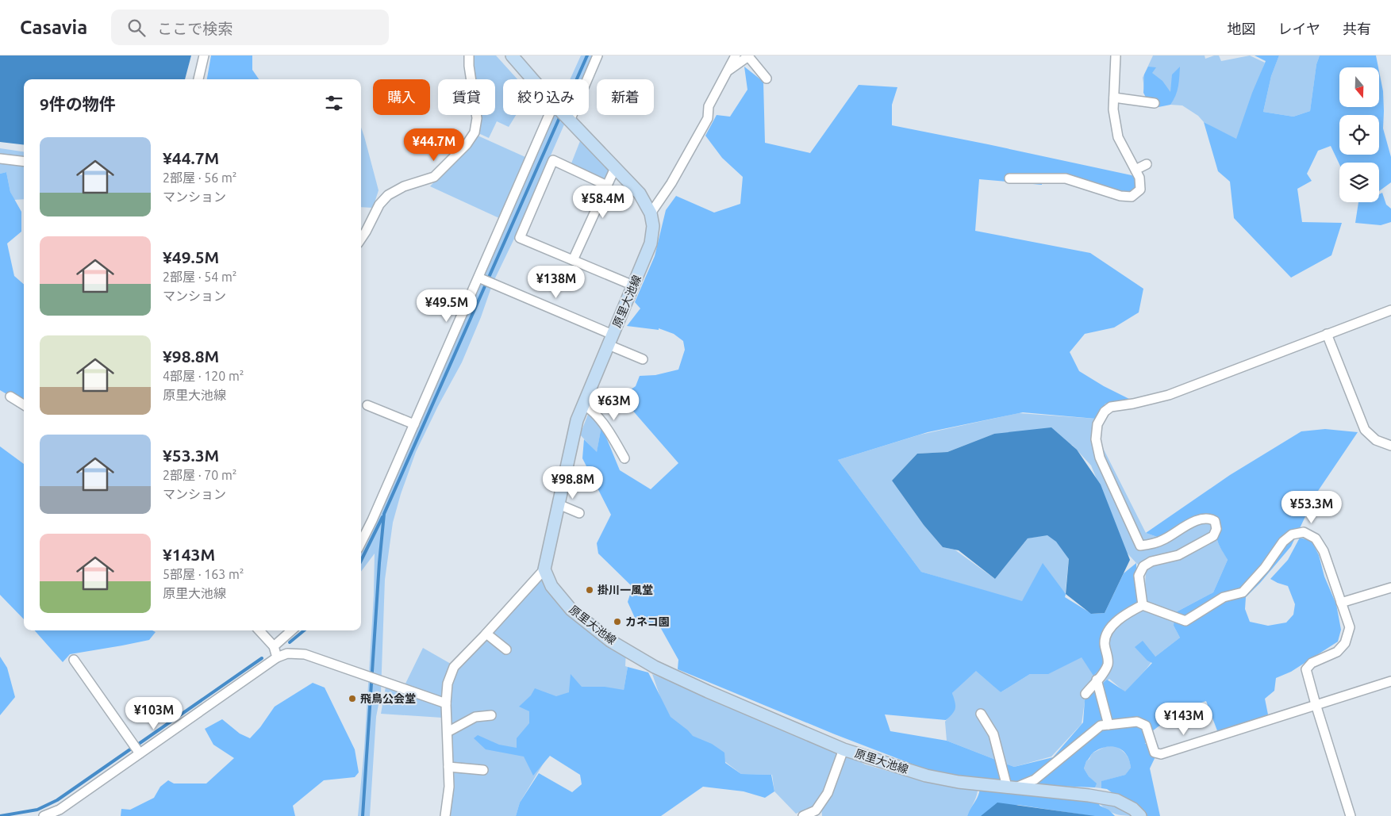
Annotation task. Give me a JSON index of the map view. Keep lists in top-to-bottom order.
{
  "streets": {
    "main road": ["原里大池線"]
  },
  "places": ["掛川一風堂", "カネコ園", "飛鳥公会堂"],
  "north": "bottom",
  "page": {
    "header": "Casavia",
    "search": "ここで検索",
    "nav": ["地図", "レイヤ", "共有"],
    "chip": [
      "購入",
      "賃貸",
      "絞り込み",
      "新着"
    ],
    "heading": "9件の物件",
    "list": [
      {
        "name": "¥44.7M",
        "note": "2部屋 · 56 m² · マンション"
      },
      {
        "name": "¥49.5M",
        "note": "2部屋 · 54 m² · マンション"
      },
      {
        "name": "¥98.8M",
        "note": "4部屋 · 120 m² · 原里大池線"
      },
      {
        "name": "¥53.3M",
        "note": "2部屋 · 70 m² · マンション"
      },
      {
        "name": "¥143M",
        "note": "5部屋 · 163 m² · 原里大池線"
      }
    ],
    "price": [
      "¥44.7M",
      "¥58.4M",
      "¥138M",
      "¥49.5M",
      "¥63M",
      "¥98.8M",
      "¥53.3M",
      "¥103M",
      "¥143M"
    ]
  }
}
